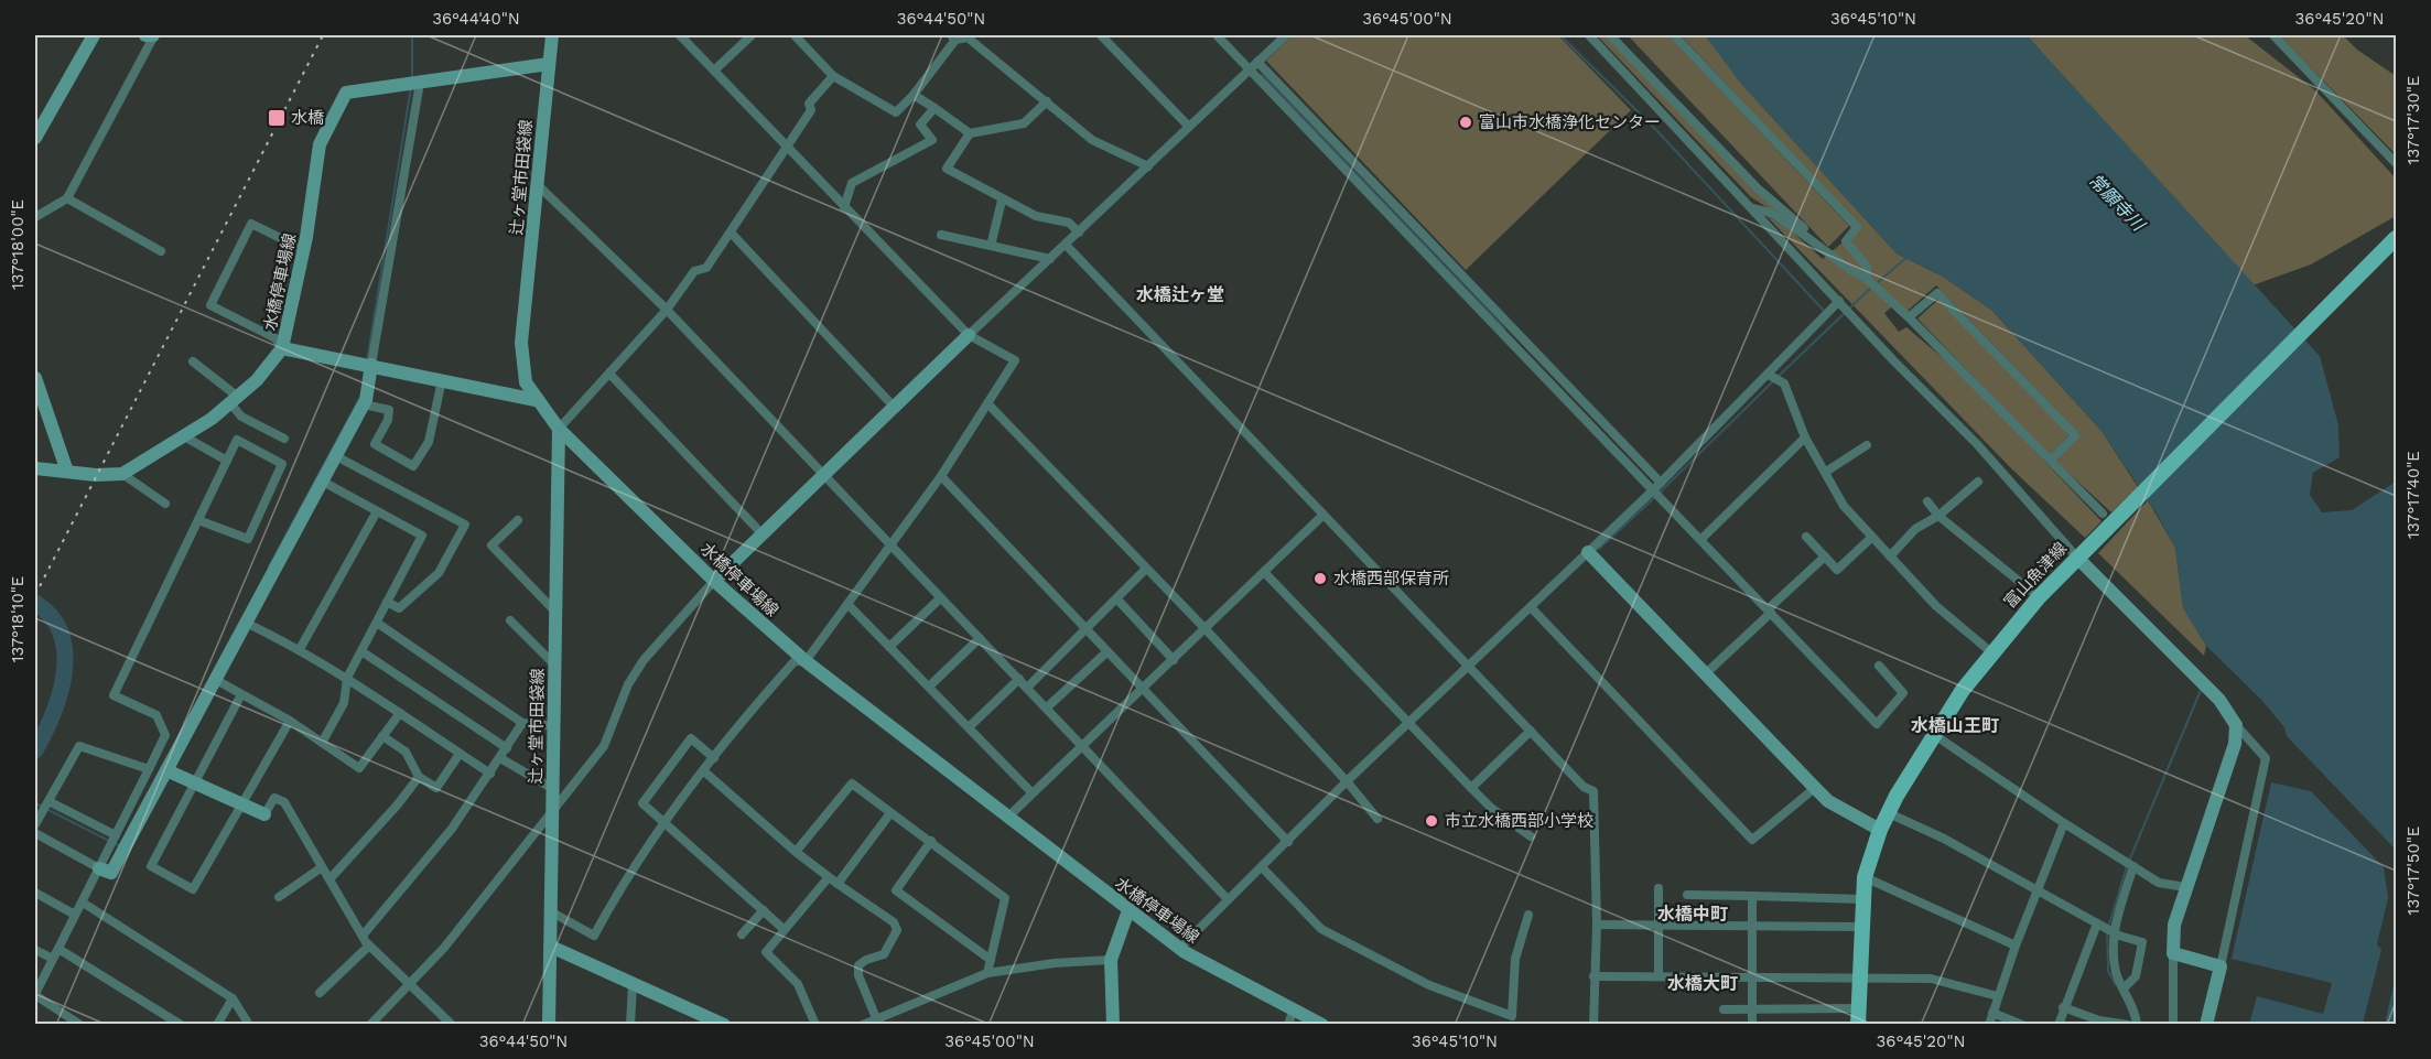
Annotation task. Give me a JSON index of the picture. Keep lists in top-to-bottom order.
{
  "streets": {
    "main road": ["辻ヶ堂市田袋線", "水橋停車場線", "富山魚津線"]
  },
  "crossings": [
    ["辻ヶ堂市田袋線", "水橋停車場線"]
  ],
  "districts": [
    "水橋辻ヶ堂",
    "水橋山王町",
    "水橋中町",
    "水橋大町"
  ],
  "water": ["常願寺川"],
  "places": {
    "transit": ["水橋"],
    "other": ["富山市水橋浄化センター", "水橋西部保育所", "市立水橋西部小学校"]
  },
  "coordinates": [
    "36°44'40\"N",
    "36°44'50\"N",
    "36°45'00\"N",
    "36°45'10\"N",
    "36°45'20\"N",
    "137°17'30\"E",
    "137°18'00\"E",
    "137°17'40\"E",
    "137°18'10\"E",
    "137°17'50\"E"
  ]
}
